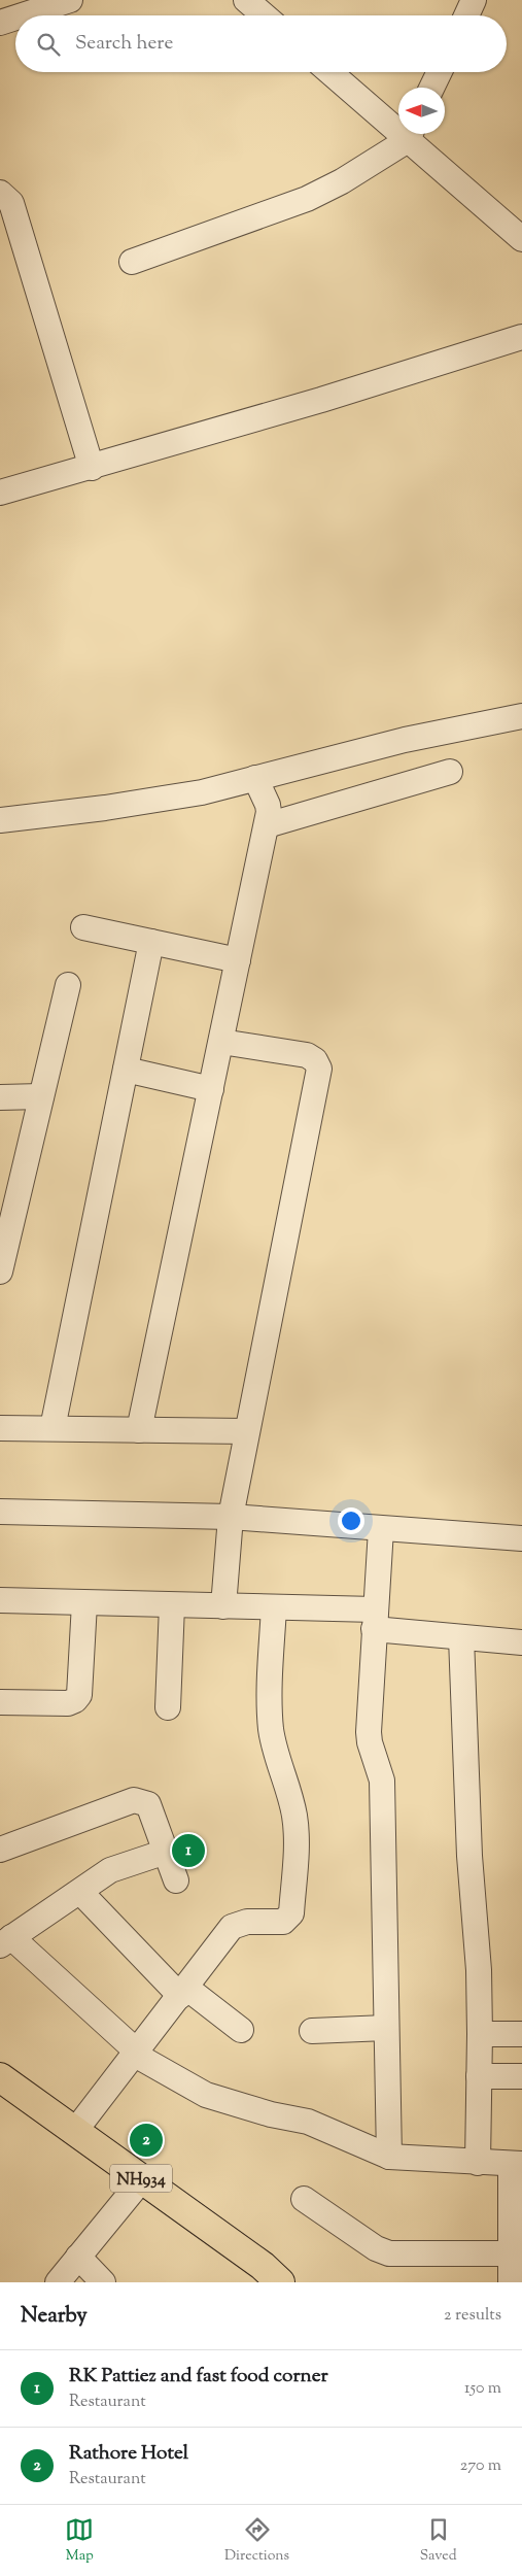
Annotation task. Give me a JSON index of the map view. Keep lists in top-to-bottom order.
{
  "streets": {
    "highway": ["NH934"]
  },
  "north": "left",
  "page": {
    "search": "Search here",
    "pins": ["1", "2"],
    "heading": ["Nearby", "2 results"],
    "list": [
      {
        "mark": "1",
        "name": "RK Pattiez and fast food corner",
        "note": "Restaurant",
        "value": "150 m"
      },
      {
        "mark": "2",
        "name": "Rathore Hotel",
        "note": "Restaurant",
        "value": "270 m"
      }
    ],
    "nav": ["Map", "Directions", "Saved"]
  }
}
